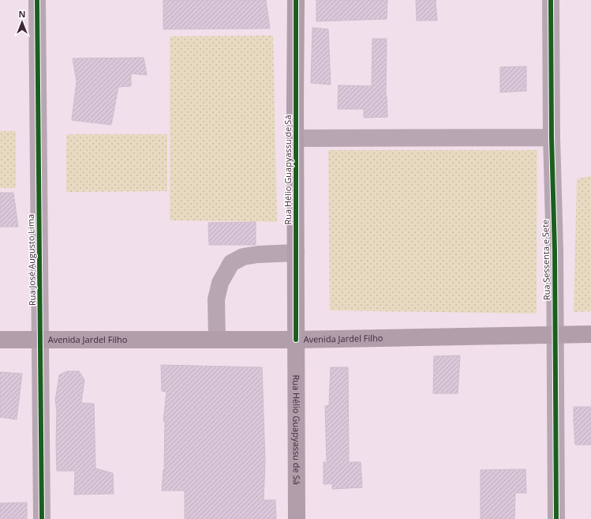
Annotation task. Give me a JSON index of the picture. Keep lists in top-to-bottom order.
{
  "streets": {
    "main road": ["Rua Hélio Guapyassu de Sá", "Avenida Jardel Filho"],
    "street": ["Rua José Augusto Lima", "Rua Sessenta e Sete"]
  },
  "crossings": [
    ["Rua Hélio Guapyassu de Sá", "Avenida Jardel Filho"],
    ["Rua José Augusto Lima", "Avenida Jardel Filho"],
    ["Rua Sessenta e Sete", "Avenida Jardel Filho"]
  ],
  "north": "top"
}
